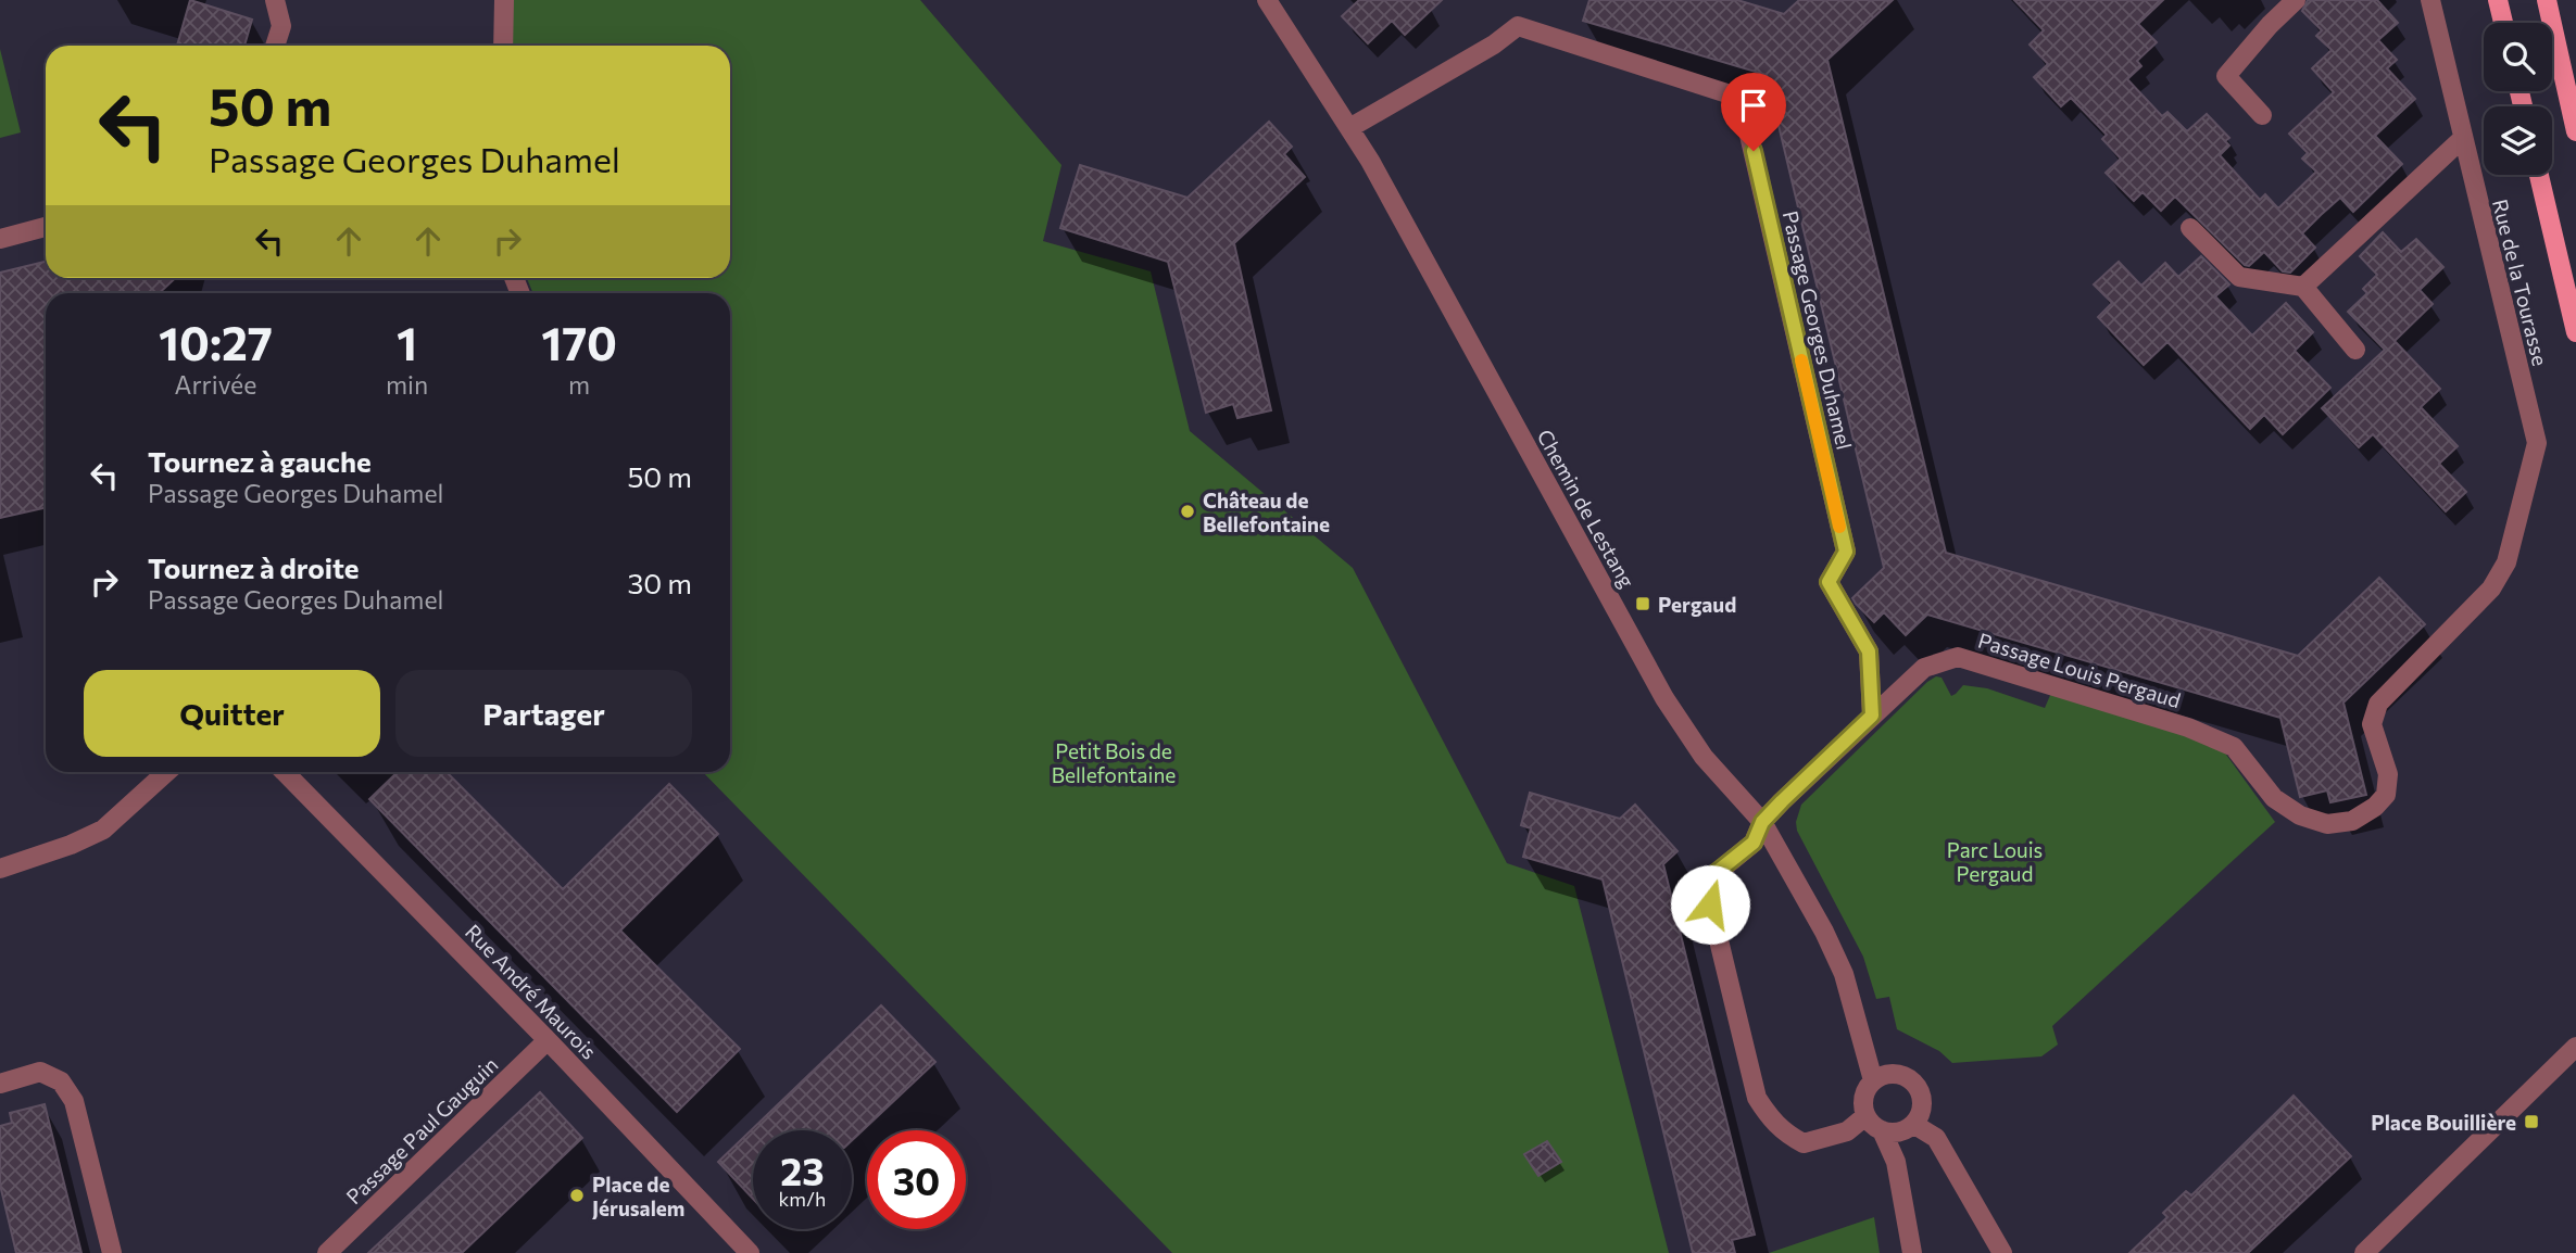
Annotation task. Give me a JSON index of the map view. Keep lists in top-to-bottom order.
{
  "streets": {
    "street": [
      "Rue de la Tourasse",
      "Passage Georges Duhamel",
      "Chemin de Lestang",
      "Passage Louis Pergaud",
      "Rue André Maurois",
      "Passage Paul Gauguin"
    ]
  },
  "crossings": [
    ["Rue de la Tourasse", "Passage Louis Pergaud"],
    ["Passage Georges Duhamel", "Chemin de Lestang"],
    ["Passage Georges Duhamel", "Passage Louis Pergaud"],
    ["Chemin de Lestang", "Passage Louis Pergaud"],
    ["Rue André Maurois", "Passage Paul Gauguin"]
  ],
  "parks": ["Petit Bois de Bellefontaine", "Parc Louis Pergaud"],
  "places": {
    "other": ["Château de Bellefontaine", "Place de Jérusalem"],
    "transit": ["Pergaud", "Place Bouillière"]
  },
  "page": {
    "turn": ["50 m", "Passage Georges Duhamel"],
    "eta": [
      "10:27",
      "Arrivée",
      "1",
      "min",
      "170",
      "m"
    ],
    "list": [
      {
        "name": "Tournez à gauche",
        "note": "Passage Georges Duhamel",
        "value": "50 m"
      },
      {
        "name": "Tournez à droite",
        "note": "Passage Georges Duhamel",
        "value": "30 m"
      }
    ],
    "buttons": ["Quitter", "Partager"],
    "speed": "23 km/h",
    "limit": "30"
  }
}
